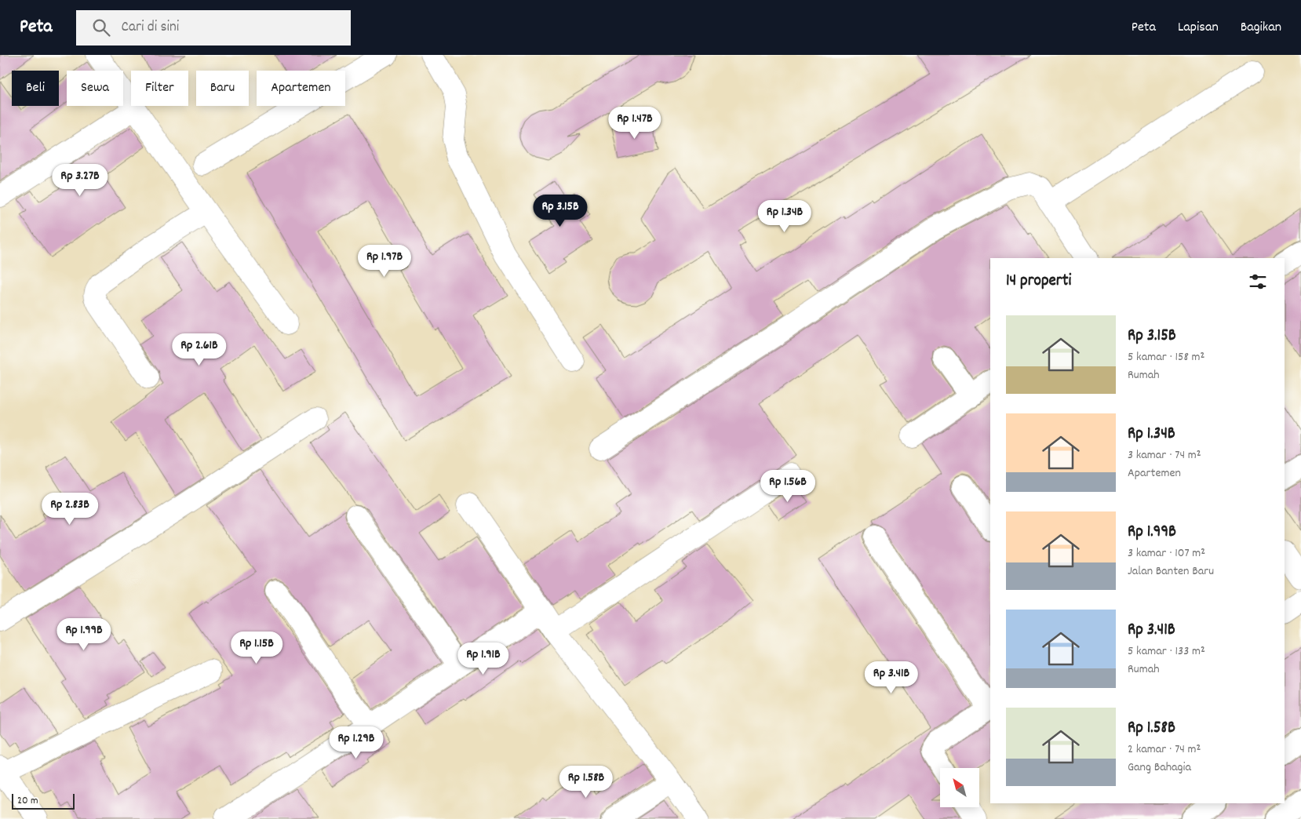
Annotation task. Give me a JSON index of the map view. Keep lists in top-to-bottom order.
{
  "scale_bar": "20 m",
  "north": "top left",
  "page": {
    "header": "Peta",
    "search": "Cari di sini",
    "nav": ["Peta", "Lapisan", "Bagikan"],
    "chip": [
      "Beli",
      "Sewa",
      "Filter",
      "Baru",
      "Apartemen"
    ],
    "price": [
      "Rp 1.47B",
      "Rp 3.27B",
      "Rp 3.15B",
      "Rp 1.34B",
      "Rp 1.97B",
      "Rp 2.61B",
      "Rp 1.56B",
      "Rp 2.83B",
      "Rp 1.99B",
      "Rp 1.15B",
      "Rp 1.91B",
      "Rp 3.41B",
      "Rp 1.29B",
      "Rp 1.58B"
    ],
    "heading": "14 properti",
    "list": [
      {
        "name": "Rp 3.15B",
        "note": "5 kamar · 158 m² · Rumah"
      },
      {
        "name": "Rp 1.34B",
        "note": "3 kamar · 74 m² · Apartemen"
      },
      {
        "name": "Rp 1.99B",
        "note": "3 kamar · 107 m² · Jalan Banten Baru"
      },
      {
        "name": "Rp 3.41B",
        "note": "5 kamar · 133 m² · Rumah"
      },
      {
        "name": "Rp 1.58B",
        "note": "2 kamar · 74 m² · Gang Bahagia"
      }
    ],
    "scale": "20 m"
  }
}
